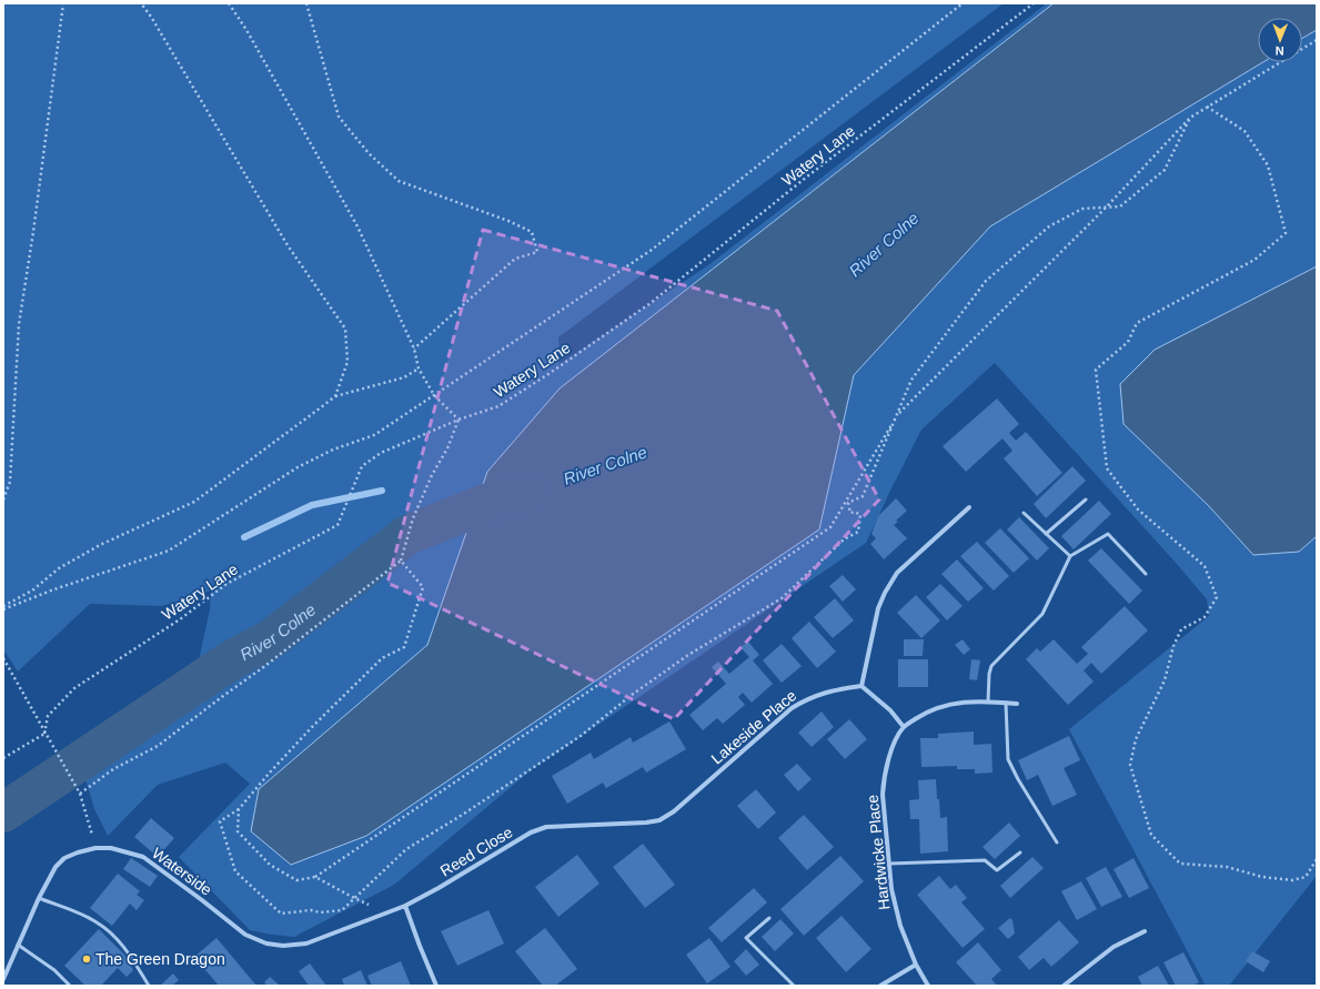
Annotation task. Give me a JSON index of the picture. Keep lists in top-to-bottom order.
{
  "streets": {
    "street": [
      "Lakeside Place",
      "Reed Close",
      "Hardwicke Place",
      "Waterside"
    ],
    "path": ["Watery Lane"]
  },
  "crossings": [
    ["Lakeside Place", "Reed Close"],
    ["Reed Close", "Waterside"]
  ],
  "water": ["River Colne"],
  "places": ["The Green Dragon"],
  "north": "bottom"
}
